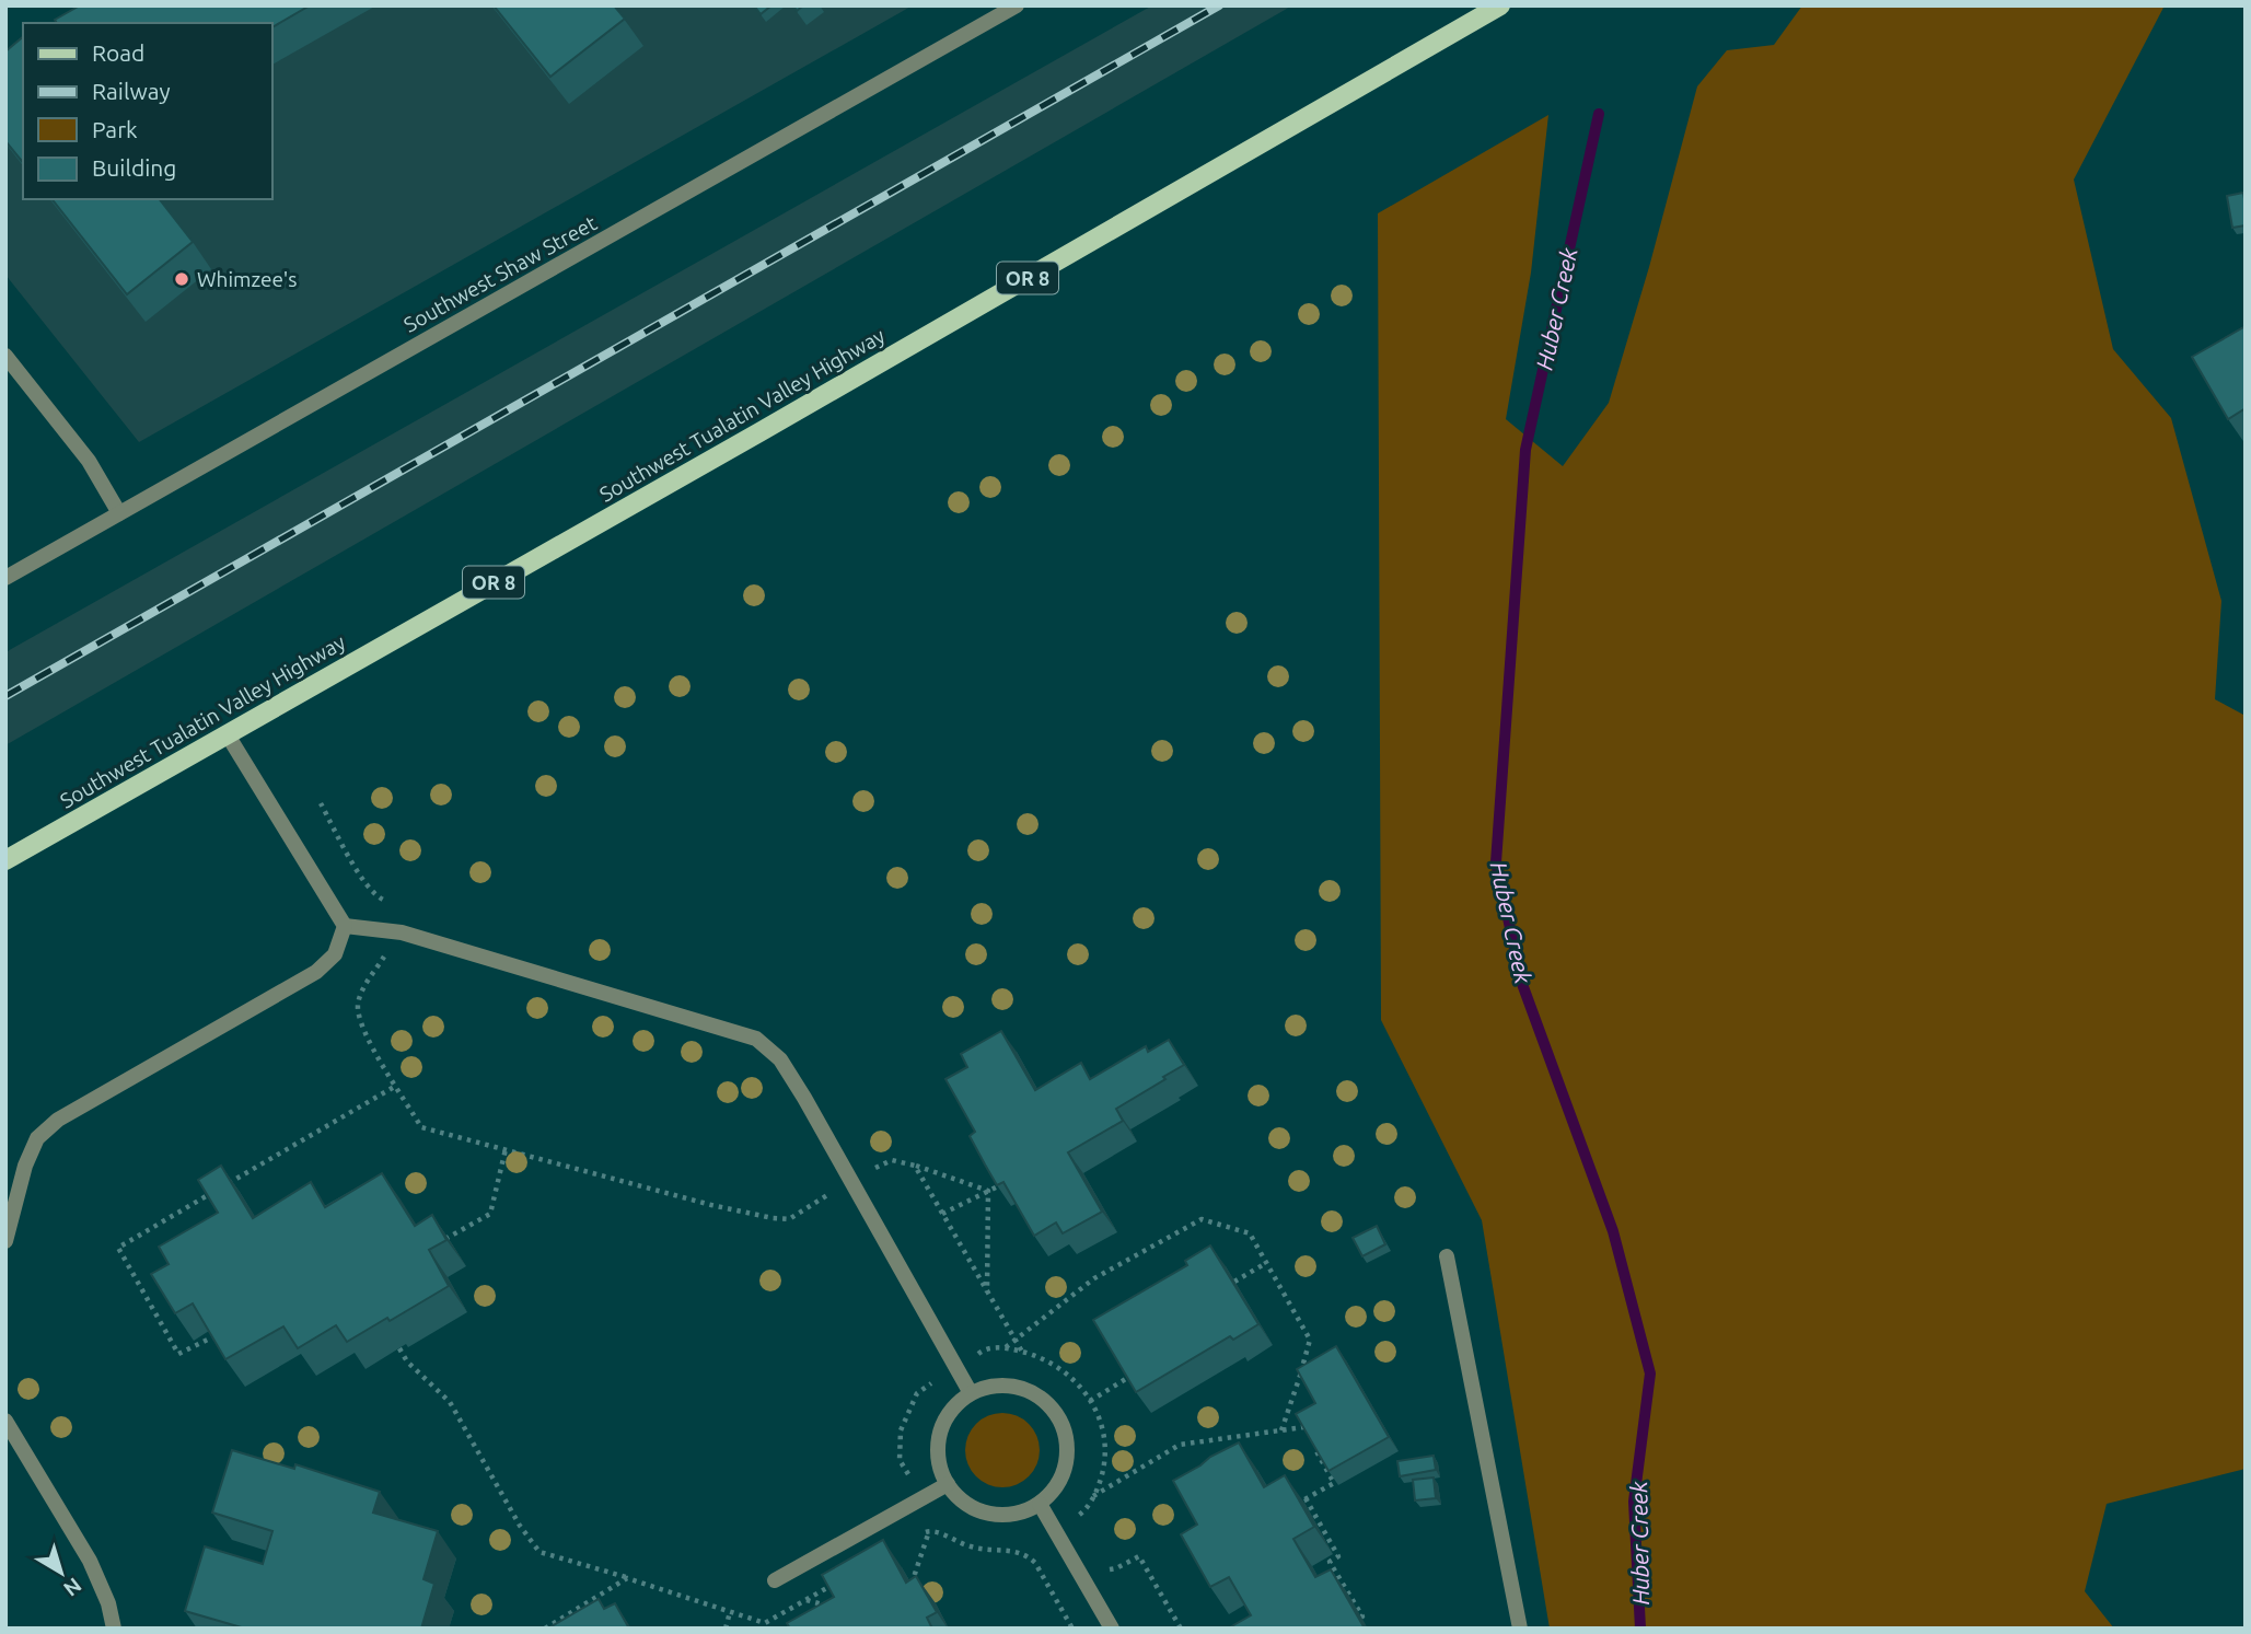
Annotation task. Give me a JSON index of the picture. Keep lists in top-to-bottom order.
{
  "streets": {
    "main road": ["OR 8", "Southwest Tualatin Valley Highway"],
    "street": ["Southwest Shaw Street"]
  },
  "water": ["Huber Creek"],
  "places": ["Whimzee's"],
  "legend": [
    "Road",
    "Railway",
    "Park",
    "Building"
  ],
  "north": "bottom right"
}
